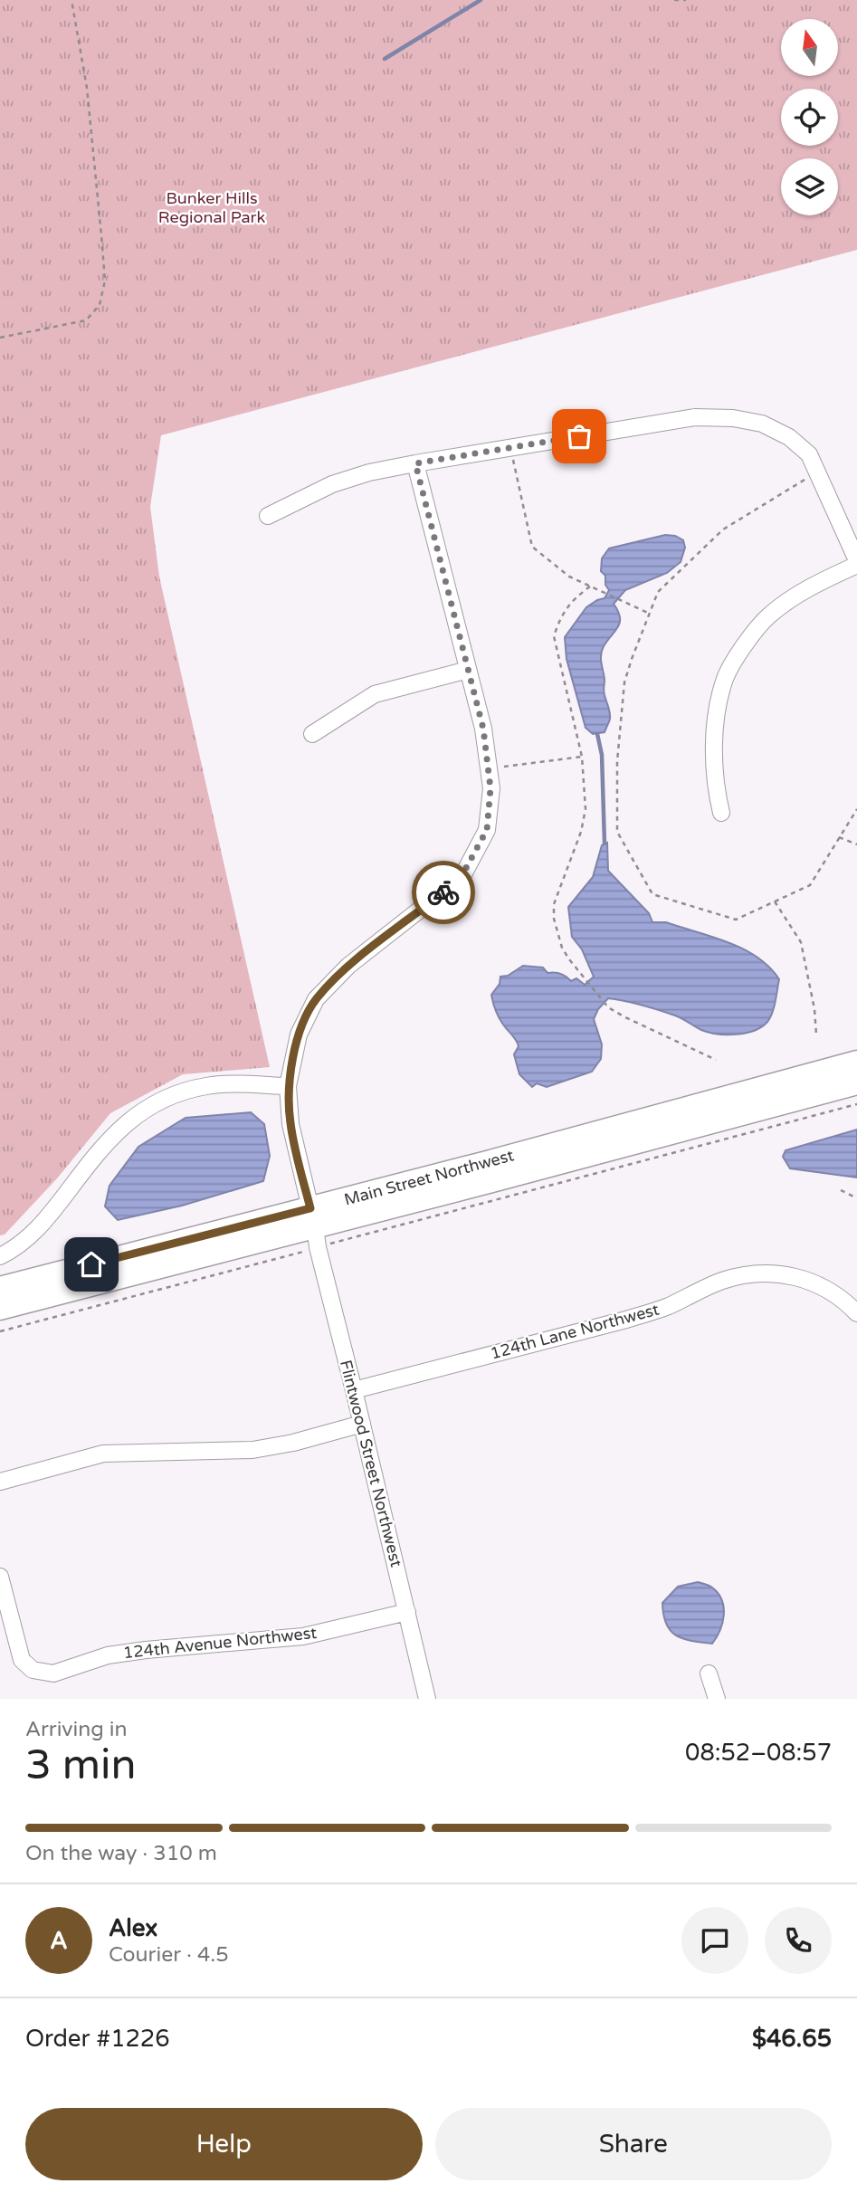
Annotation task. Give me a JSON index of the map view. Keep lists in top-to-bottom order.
{
  "streets": {
    "main road": ["Main Street Northwest"],
    "street": ["124th Lane Northwest", "Flintwood Street Northwest", "124th Avenue Northwest"]
  },
  "crossings": [
    ["Main Street Northwest", "Flintwood Street Northwest"],
    ["124th Lane Northwest", "Flintwood Street Northwest"],
    ["Flintwood Street Northwest", "124th Avenue Northwest"]
  ],
  "parks": ["Bunker Hills Regional Park"],
  "north": "top",
  "page": {
    "heading": ["3 min", "Arriving in", "08:52–08:57"],
    "panel": [
      "Alex",
      "Courier · 4.5",
      "Order #1226",
      "$46.65"
    ],
    "bar": "On the way · 310 m",
    "round": "A",
    "buttons": ["Help", "Share"]
  }
}
